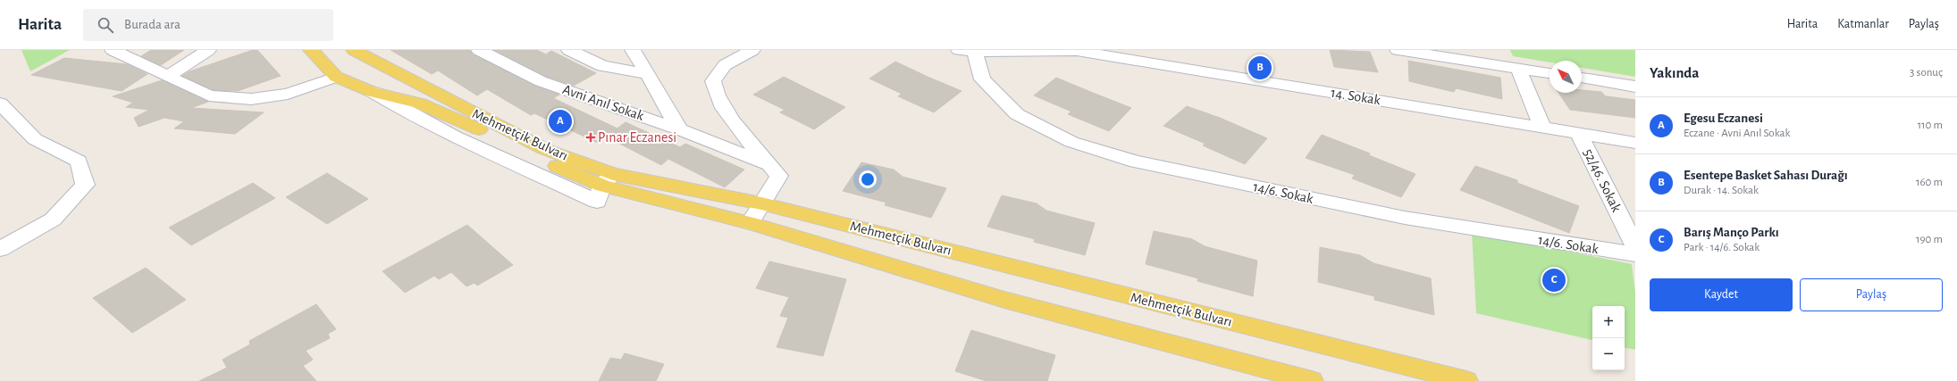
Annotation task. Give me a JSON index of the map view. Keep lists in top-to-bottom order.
{
  "streets": {
    "main road": ["Mehmetçik Bulvarı"],
    "street": [
      "14. Sokak",
      "Avni Anıl Sokak",
      "52/46. Sokak",
      "14/6. Sokak"
    ]
  },
  "crossings": [
    ["14. Sokak", "52/46. Sokak"],
    ["14. Sokak", "14/6. Sokak"]
  ],
  "places": {
    "health": ["Pınar Eczanesi"]
  },
  "north": "top left",
  "page": {
    "header": "Harita",
    "search": "Burada ara",
    "nav": ["Harita", "Katmanlar", "Paylaş"],
    "heading": ["Yakında", "3 sonuç"],
    "pins": ["B", "A", "C"],
    "list": [
      {
        "mark": "A",
        "name": "Egesu Eczanesi",
        "note": "Eczane · Avni Anıl Sokak",
        "value": "110 m"
      },
      {
        "mark": "B",
        "name": "Esentepe Basket Sahası Durağı",
        "note": "Durak · 14. Sokak",
        "value": "160 m"
      },
      {
        "mark": "C",
        "name": "Barış Manço Parkı",
        "note": "Park · 14/6. Sokak",
        "value": "190 m"
      }
    ],
    "buttons": ["Kaydet", "Paylaş"],
    "map_buttons": ["+", "−"]
  }
}
